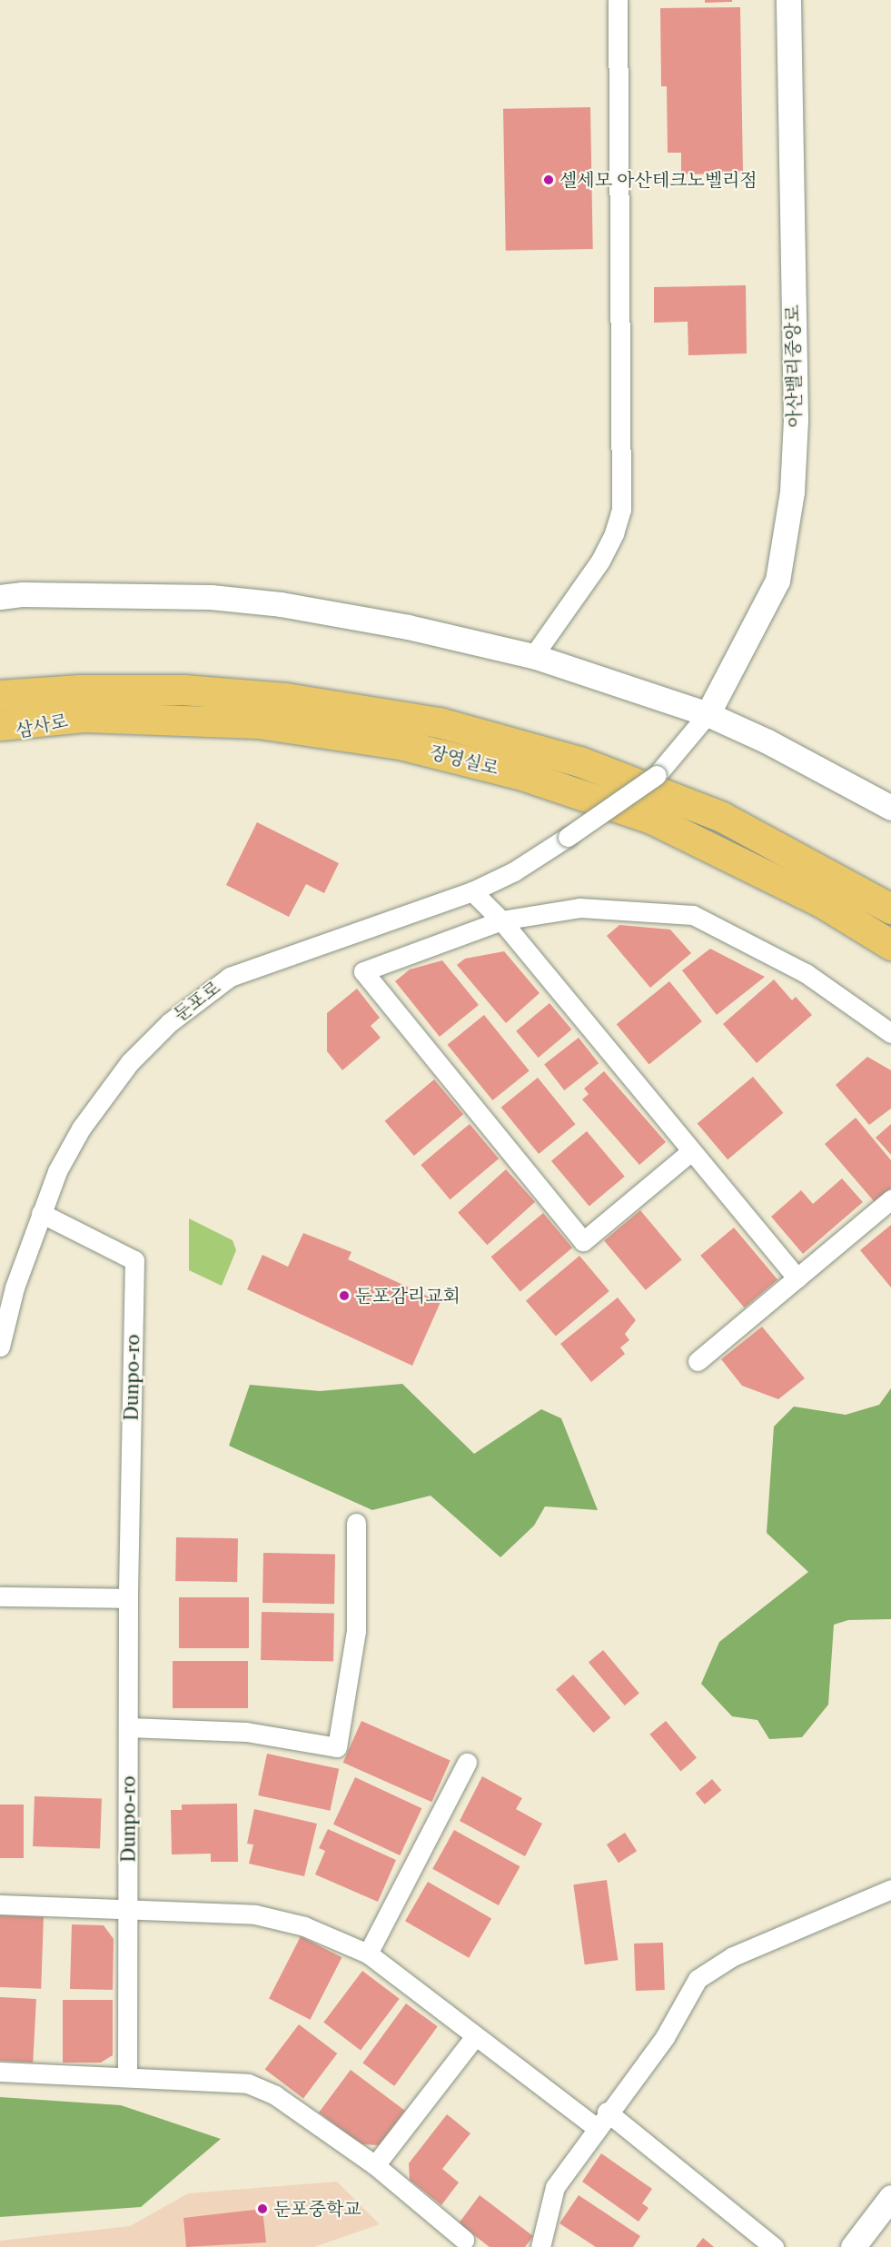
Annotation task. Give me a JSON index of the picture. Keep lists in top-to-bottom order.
{
  "streets": {
    "highway": ["삼사로", "장영실로"],
    "street": ["아산밸리중앙로", "둔포로", "Dunpo-ro"]
  },
  "crossings": [
    ["아산밸리중앙로", "둔포로"],
    ["삼사로", "장영실로"],
    ["둔포로", "Dunpo-ro"]
  ],
  "places": ["셀세모 아산테크노벨리점", "둔포감리교회", "둔포중학교"]
}
